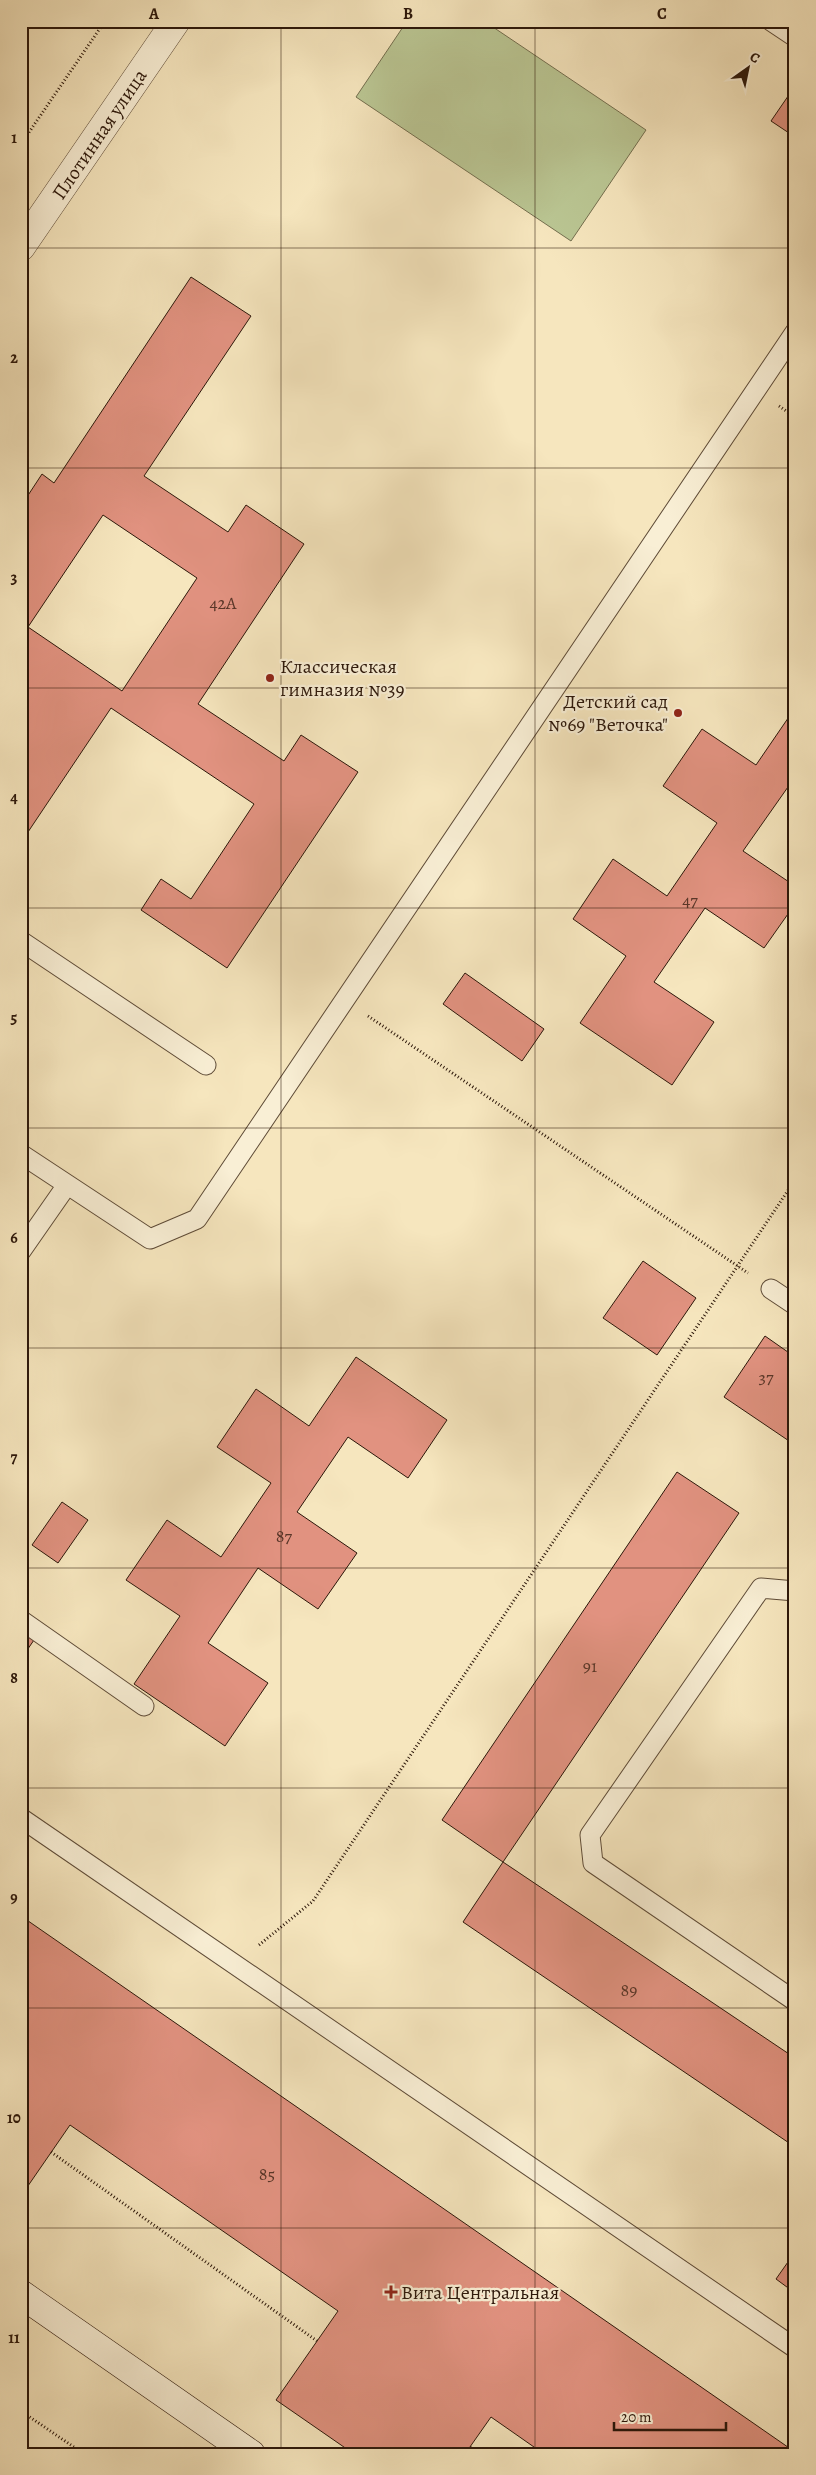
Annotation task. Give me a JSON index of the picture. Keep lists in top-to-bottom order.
{
  "streets": {
    "main road": ["Плотинная улица"]
  },
  "places": {
    "other": ["Классическая гимназия №39", "Детский сад №69 \"Веточка\""],
    "health": ["Вита Центральная"]
  },
  "house_numbers": [
    "42А",
    "47",
    "37",
    "87",
    "91",
    "89",
    "85"
  ],
  "scale_bar": "20 m",
  "north": "top right",
  "grid": {
    "columns": ["A", "B", "C"],
    "rows": [
      "1",
      "2",
      "3",
      "4",
      "5",
      "6",
      "7",
      "8",
      "9",
      "10",
      "11"
    ]
  }
}
